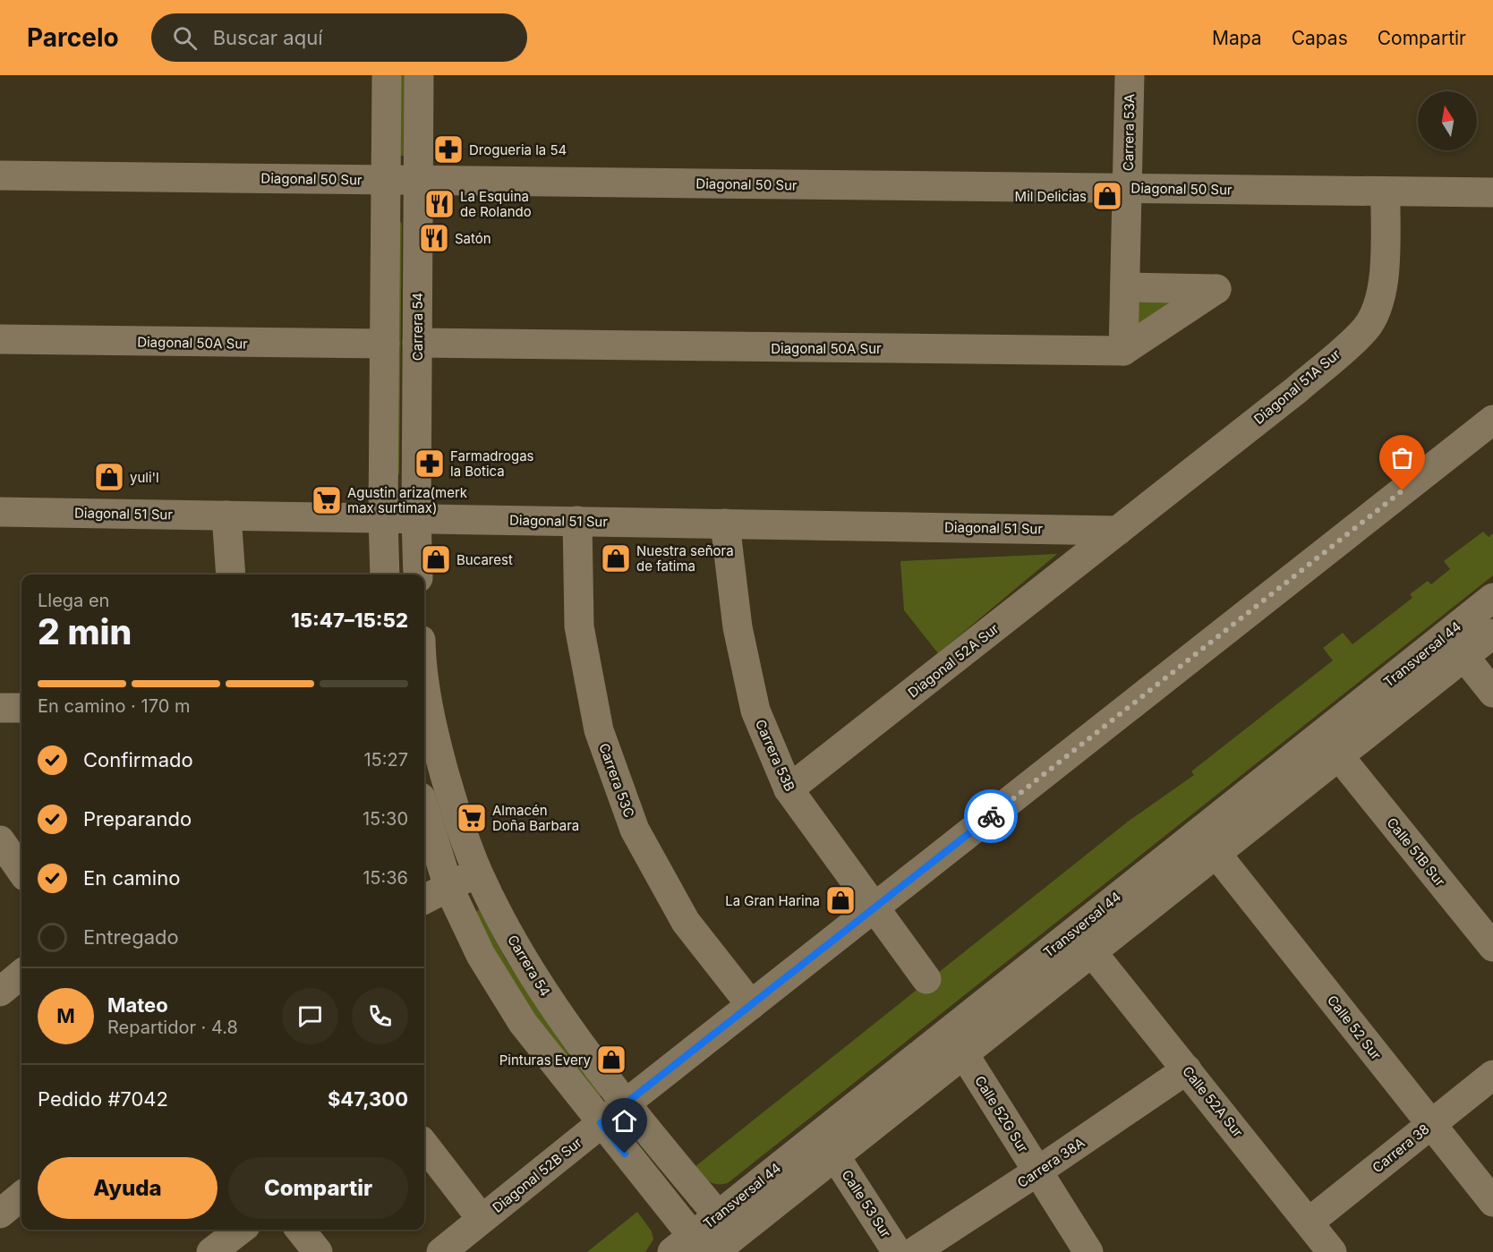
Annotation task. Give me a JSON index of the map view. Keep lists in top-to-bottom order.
{
  "streets": {
    "street": [
      "Carrera 53A",
      "Diagonal 50 Sur",
      "Carrera 54",
      "Diagonal 50A Sur",
      "Diagonal 51A Sur",
      "Diagonal 51 Sur",
      "Transversal 44",
      "Diagonal 52A Sur",
      "Carrera 53B",
      "Carrera 53C",
      "Calle 51B Sur",
      "Calle 52 Sur",
      "Calle 52A Sur",
      "Calle 52G Sur",
      "Carrera 38",
      "Carrera 38A",
      "Diagonal 52B Sur",
      "Calle 53 Sur"
    ]
  },
  "crossings": [
    ["Carrera 53A", "Diagonal 50 Sur"],
    ["Carrera 53A", "Diagonal 50A Sur"],
    ["Diagonal 50 Sur", "Carrera 54"],
    ["Diagonal 50 Sur", "Diagonal 51A Sur"],
    ["Carrera 54", "Diagonal 50A Sur"],
    ["Carrera 54", "Diagonal 51 Sur"],
    ["Carrera 54", "Transversal 44"],
    ["Carrera 54", "Diagonal 52B Sur"],
    ["Diagonal 51A Sur", "Diagonal 51 Sur"],
    ["Diagonal 51A Sur", "Diagonal 52A Sur"],
    ["Diagonal 51 Sur", "Diagonal 52A Sur"],
    ["Diagonal 51 Sur", "Carrera 53B"],
    ["Diagonal 51 Sur", "Carrera 53C"],
    ["Transversal 44", "Calle 51B Sur"],
    ["Transversal 44", "Calle 52 Sur"],
    ["Transversal 44", "Calle 52A Sur"],
    ["Transversal 44", "Calle 52G Sur"],
    ["Transversal 44", "Calle 53 Sur"],
    ["Diagonal 52A Sur", "Carrera 53B"],
    ["Carrera 53B", "Diagonal 52B Sur"],
    ["Carrera 53C", "Diagonal 52B Sur"],
    ["Calle 52 Sur", "Carrera 38"],
    ["Calle 52A Sur", "Carrera 38"],
    ["Calle 52A Sur", "Carrera 38A"],
    ["Calle 52G Sur", "Carrera 38A"]
  ],
  "places": {
    "pharmacy": ["Drogueria la 54", "Farmadrogas la Botica"],
    "shop": [
      "Mil Delicias",
      "yuli'l",
      "Nuestra señora de fatima",
      "Bucarest",
      "La Gran Harina",
      "Pinturas Every"
    ],
    "restaurant": ["La Esquina de Rolando", "Satón"],
    "supermarket": ["Agustin ariza(merk max surtimax)", "Almacén Doña Barbara"]
  },
  "north": "top",
  "page": {
    "header": "Parcelo",
    "search": "Buscar aquí",
    "nav": ["Mapa", "Capas", "Compartir"],
    "heading": ["2 min", "Llega en", "15:47–15:52"],
    "panel": [
      "Mateo",
      "Repartidor · 4.8",
      "Pedido #7042",
      "$47,300"
    ],
    "bar": "En camino · 170 m",
    "list": [
      ["Confirmado", "15:27"],
      ["Preparando", "15:30"],
      ["En camino", "15:36"],
      "Entregado"
    ],
    "round": "M",
    "buttons": ["Ayuda", "Compartir"]
  }
}
